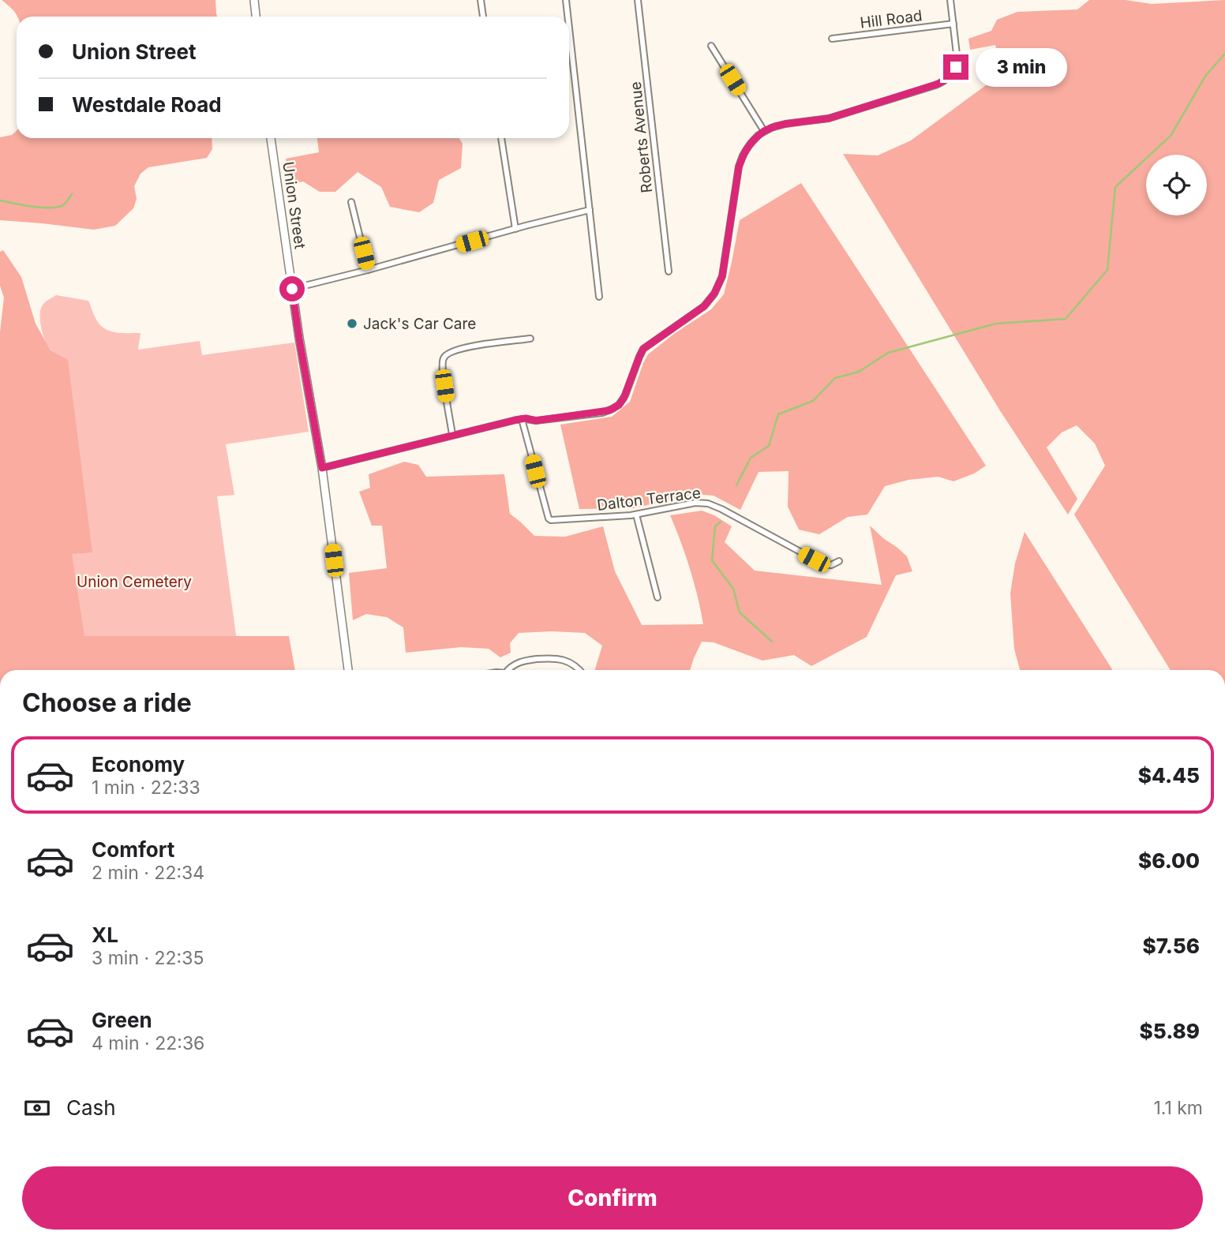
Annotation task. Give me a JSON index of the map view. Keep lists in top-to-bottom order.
{
  "streets": {
    "main road": ["Union Street"],
    "street": ["Hill Road", "Roberts Avenue", "Dalton Terrace"]
  },
  "parks": ["Union Cemetery"],
  "places": ["Jack's Car Care"],
  "page": {
    "banner": ["Union Street", "Westdale Road"],
    "bubble": "3 min",
    "heading": "Choose a ride",
    "list": [
      {
        "name": "Economy",
        "note": "1 min · 22:33",
        "value": "$4.45"
      },
      {
        "name": "Comfort",
        "note": "2 min · 22:34",
        "value": "$6.00"
      },
      {
        "name": "XL",
        "note": "3 min · 22:35",
        "value": "$7.56"
      },
      {
        "name": "Green",
        "note": "4 min · 22:36",
        "value": "$5.89"
      }
    ],
    "pay": ["Cash", "1.1 km"],
    "buttons": "Confirm"
  }
}
